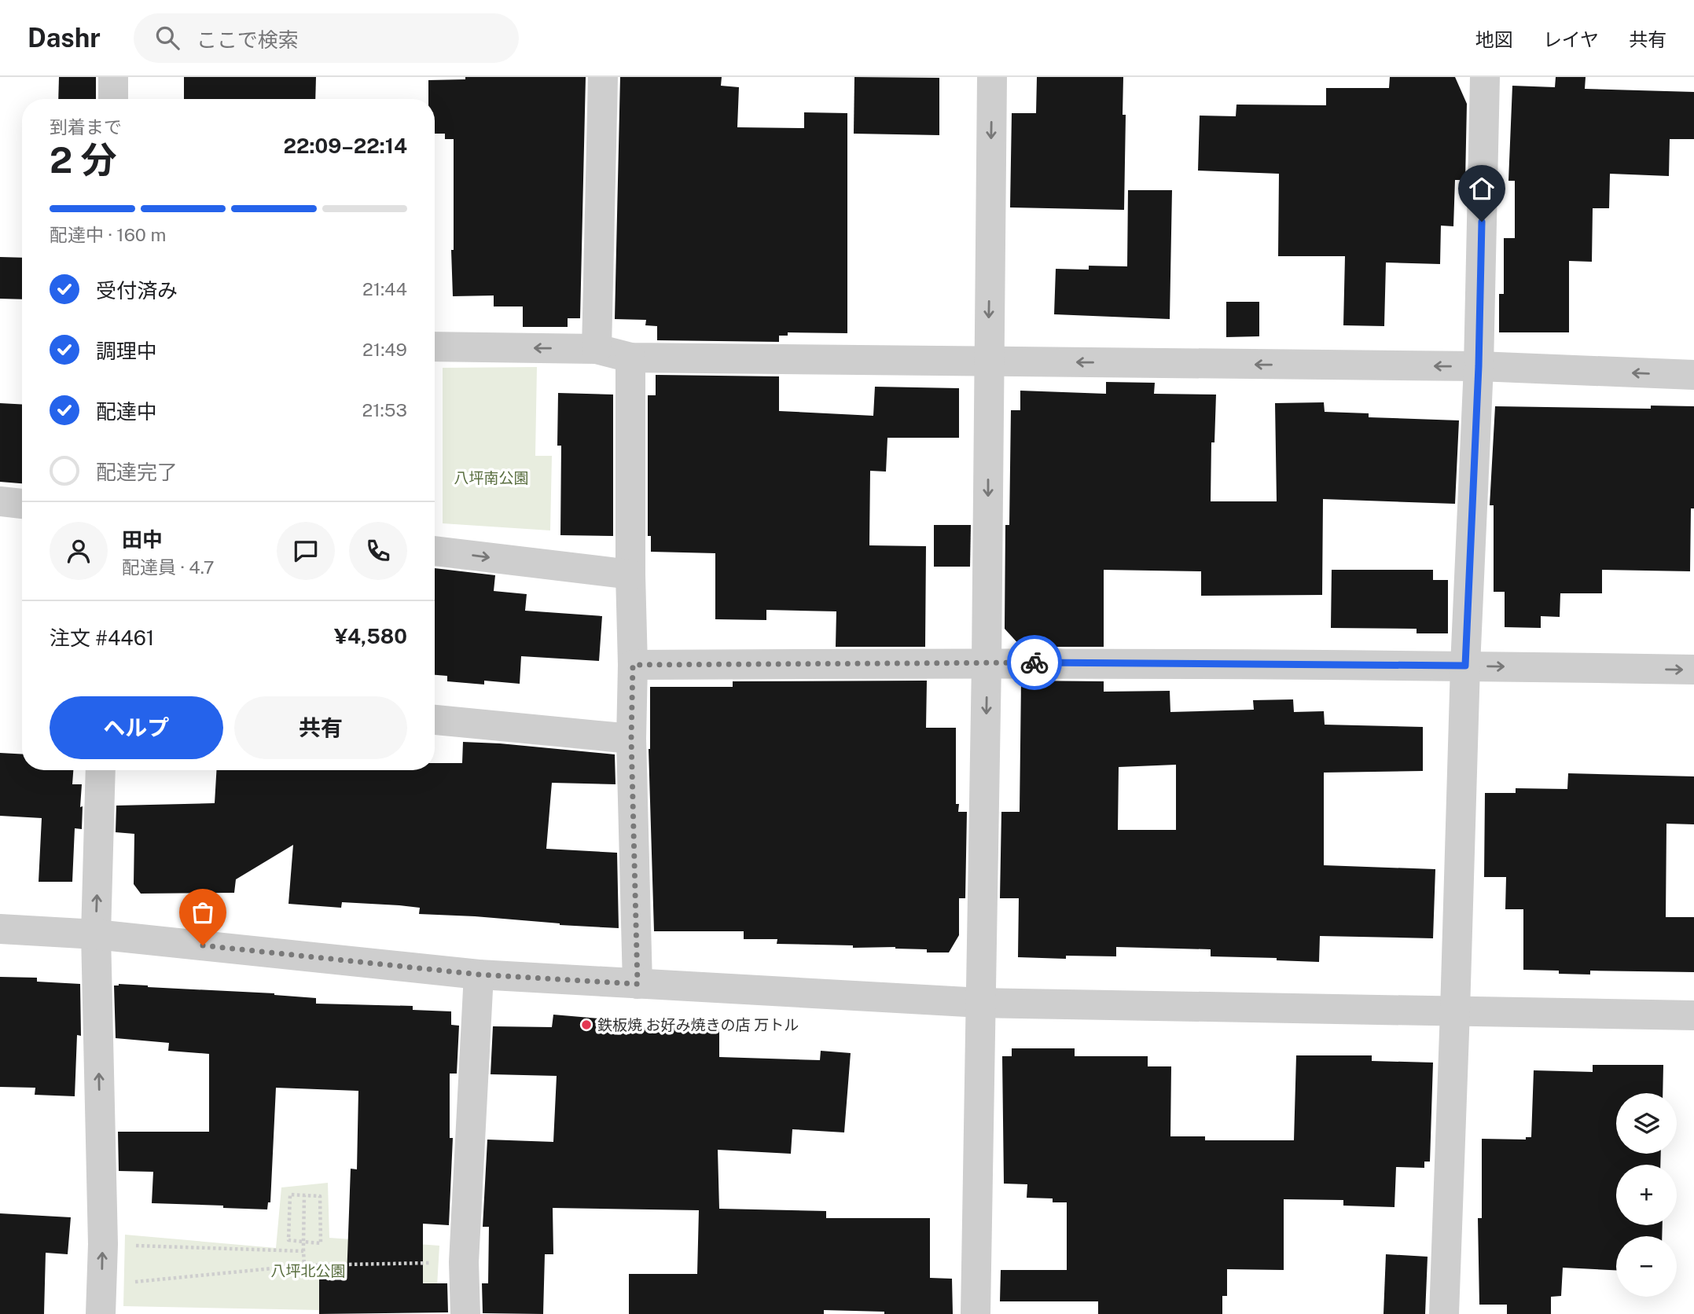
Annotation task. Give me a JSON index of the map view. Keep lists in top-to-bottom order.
{
  "parks": ["八坪南公園", "八坪北公園"],
  "places": ["鉄板焼 お好み焼きの店 万トル"],
  "page": {
    "header": "Dashr",
    "search": "ここで検索",
    "nav": ["地図", "レイヤ", "共有"],
    "heading": ["2 分", "到着まで", "22:09–22:14"],
    "panel": [
      "田中",
      "配達員 · 4.7",
      "注文 #4461",
      "¥4,580"
    ],
    "bar": "配達中 · 160 m",
    "list": [
      ["受付済み", "21:44"],
      ["調理中", "21:49"],
      ["配達中", "21:53"],
      "配達完了"
    ],
    "buttons": ["ヘルプ", "共有"],
    "map_buttons": ["+", "−"]
  }
}
